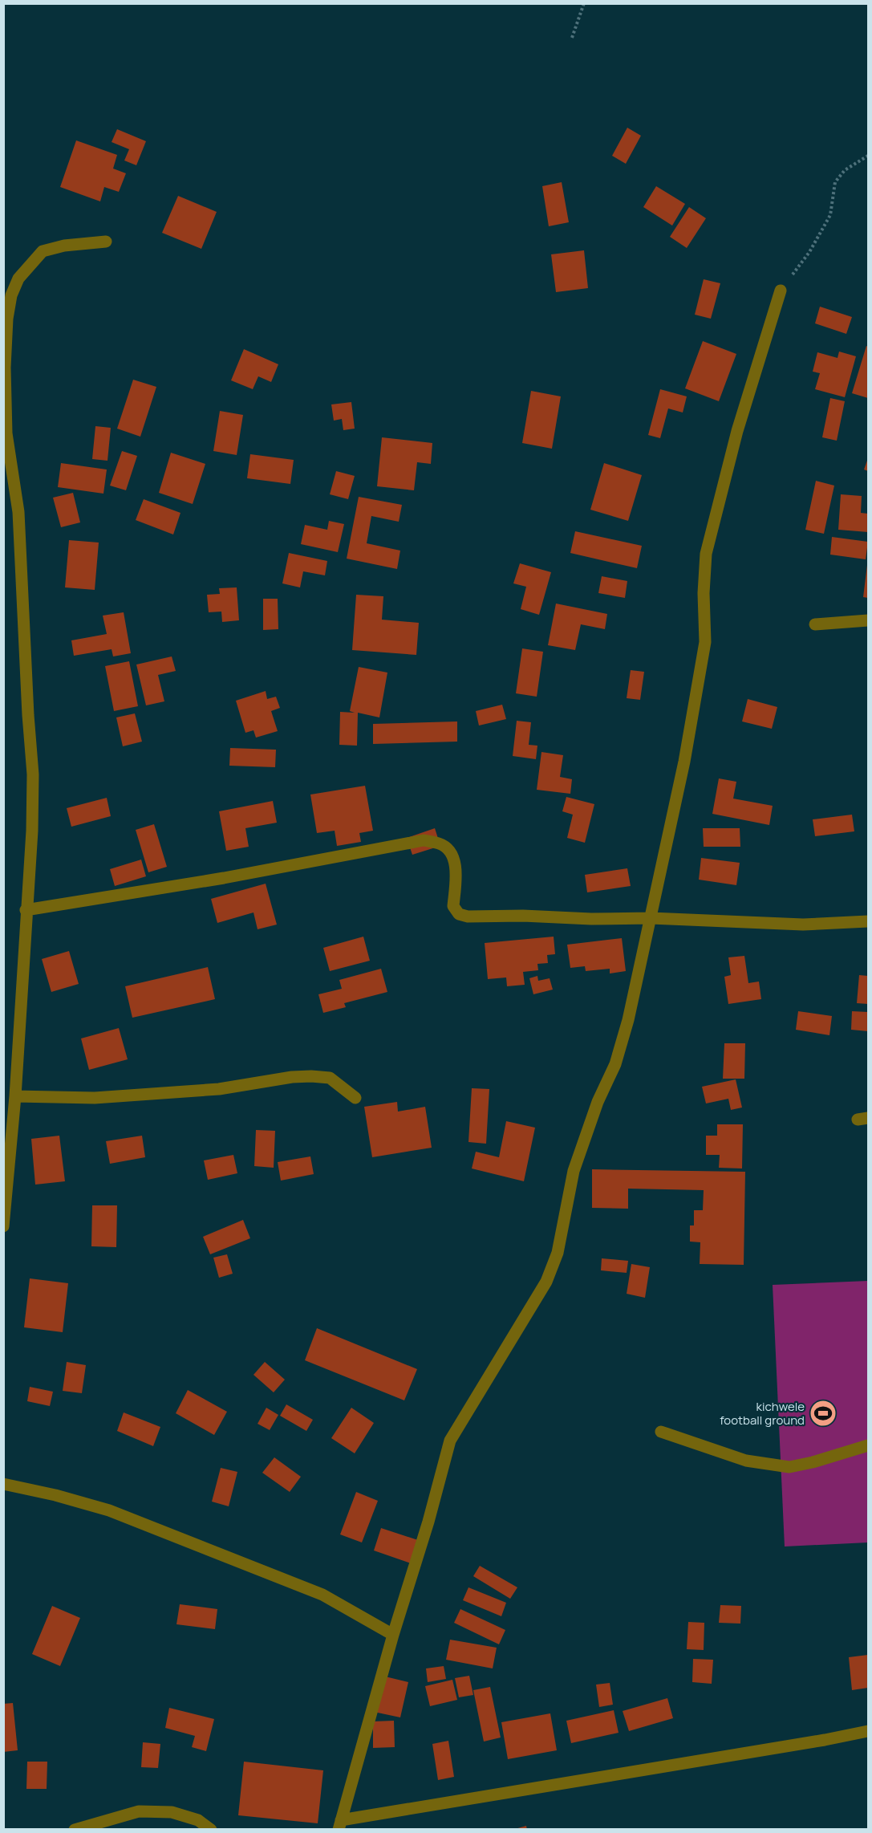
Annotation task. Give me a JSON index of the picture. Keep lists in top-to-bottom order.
{
  "places": {
    "sports": ["kichwele football ground"]
  }
}
